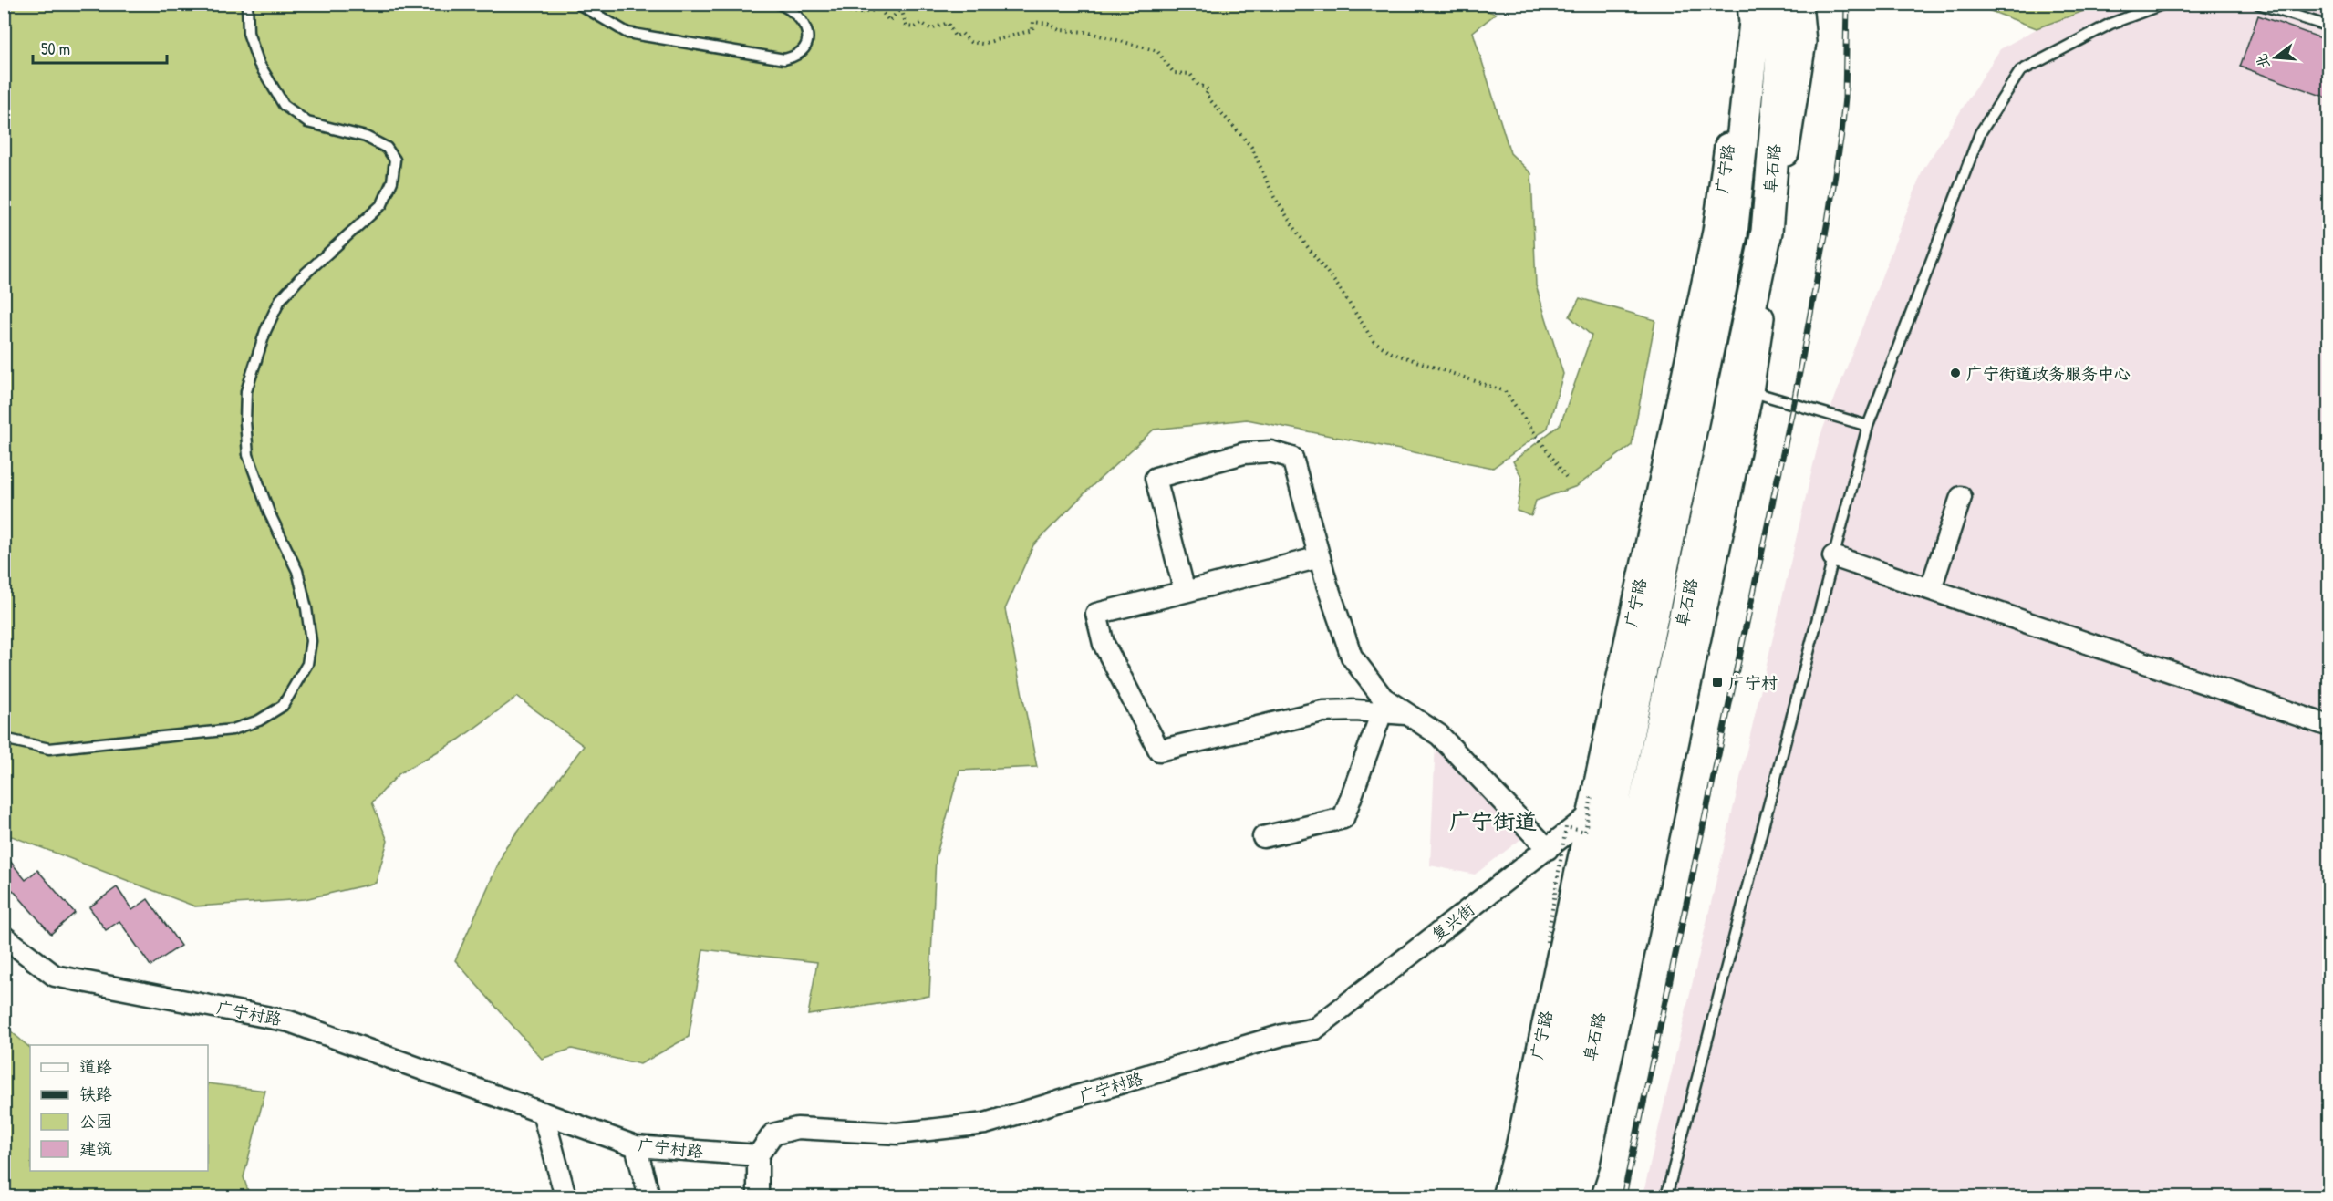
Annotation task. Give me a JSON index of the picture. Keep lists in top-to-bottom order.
{
  "streets": {
    "highway": ["阜石路"],
    "street": ["广宁路", "复兴街", "广宁村路"]
  },
  "crossings": [
    ["广宁路", "复兴街"],
    ["复兴街", "广宁村路"]
  ],
  "districts": ["广宁街道"],
  "places": {
    "other": ["广宁街道政务服务中心"],
    "transit": ["广宁村"]
  },
  "legend": [
    "道路",
    "铁路",
    "公园",
    "建筑"
  ],
  "scale_bar": "50 m",
  "north": "left"
}
